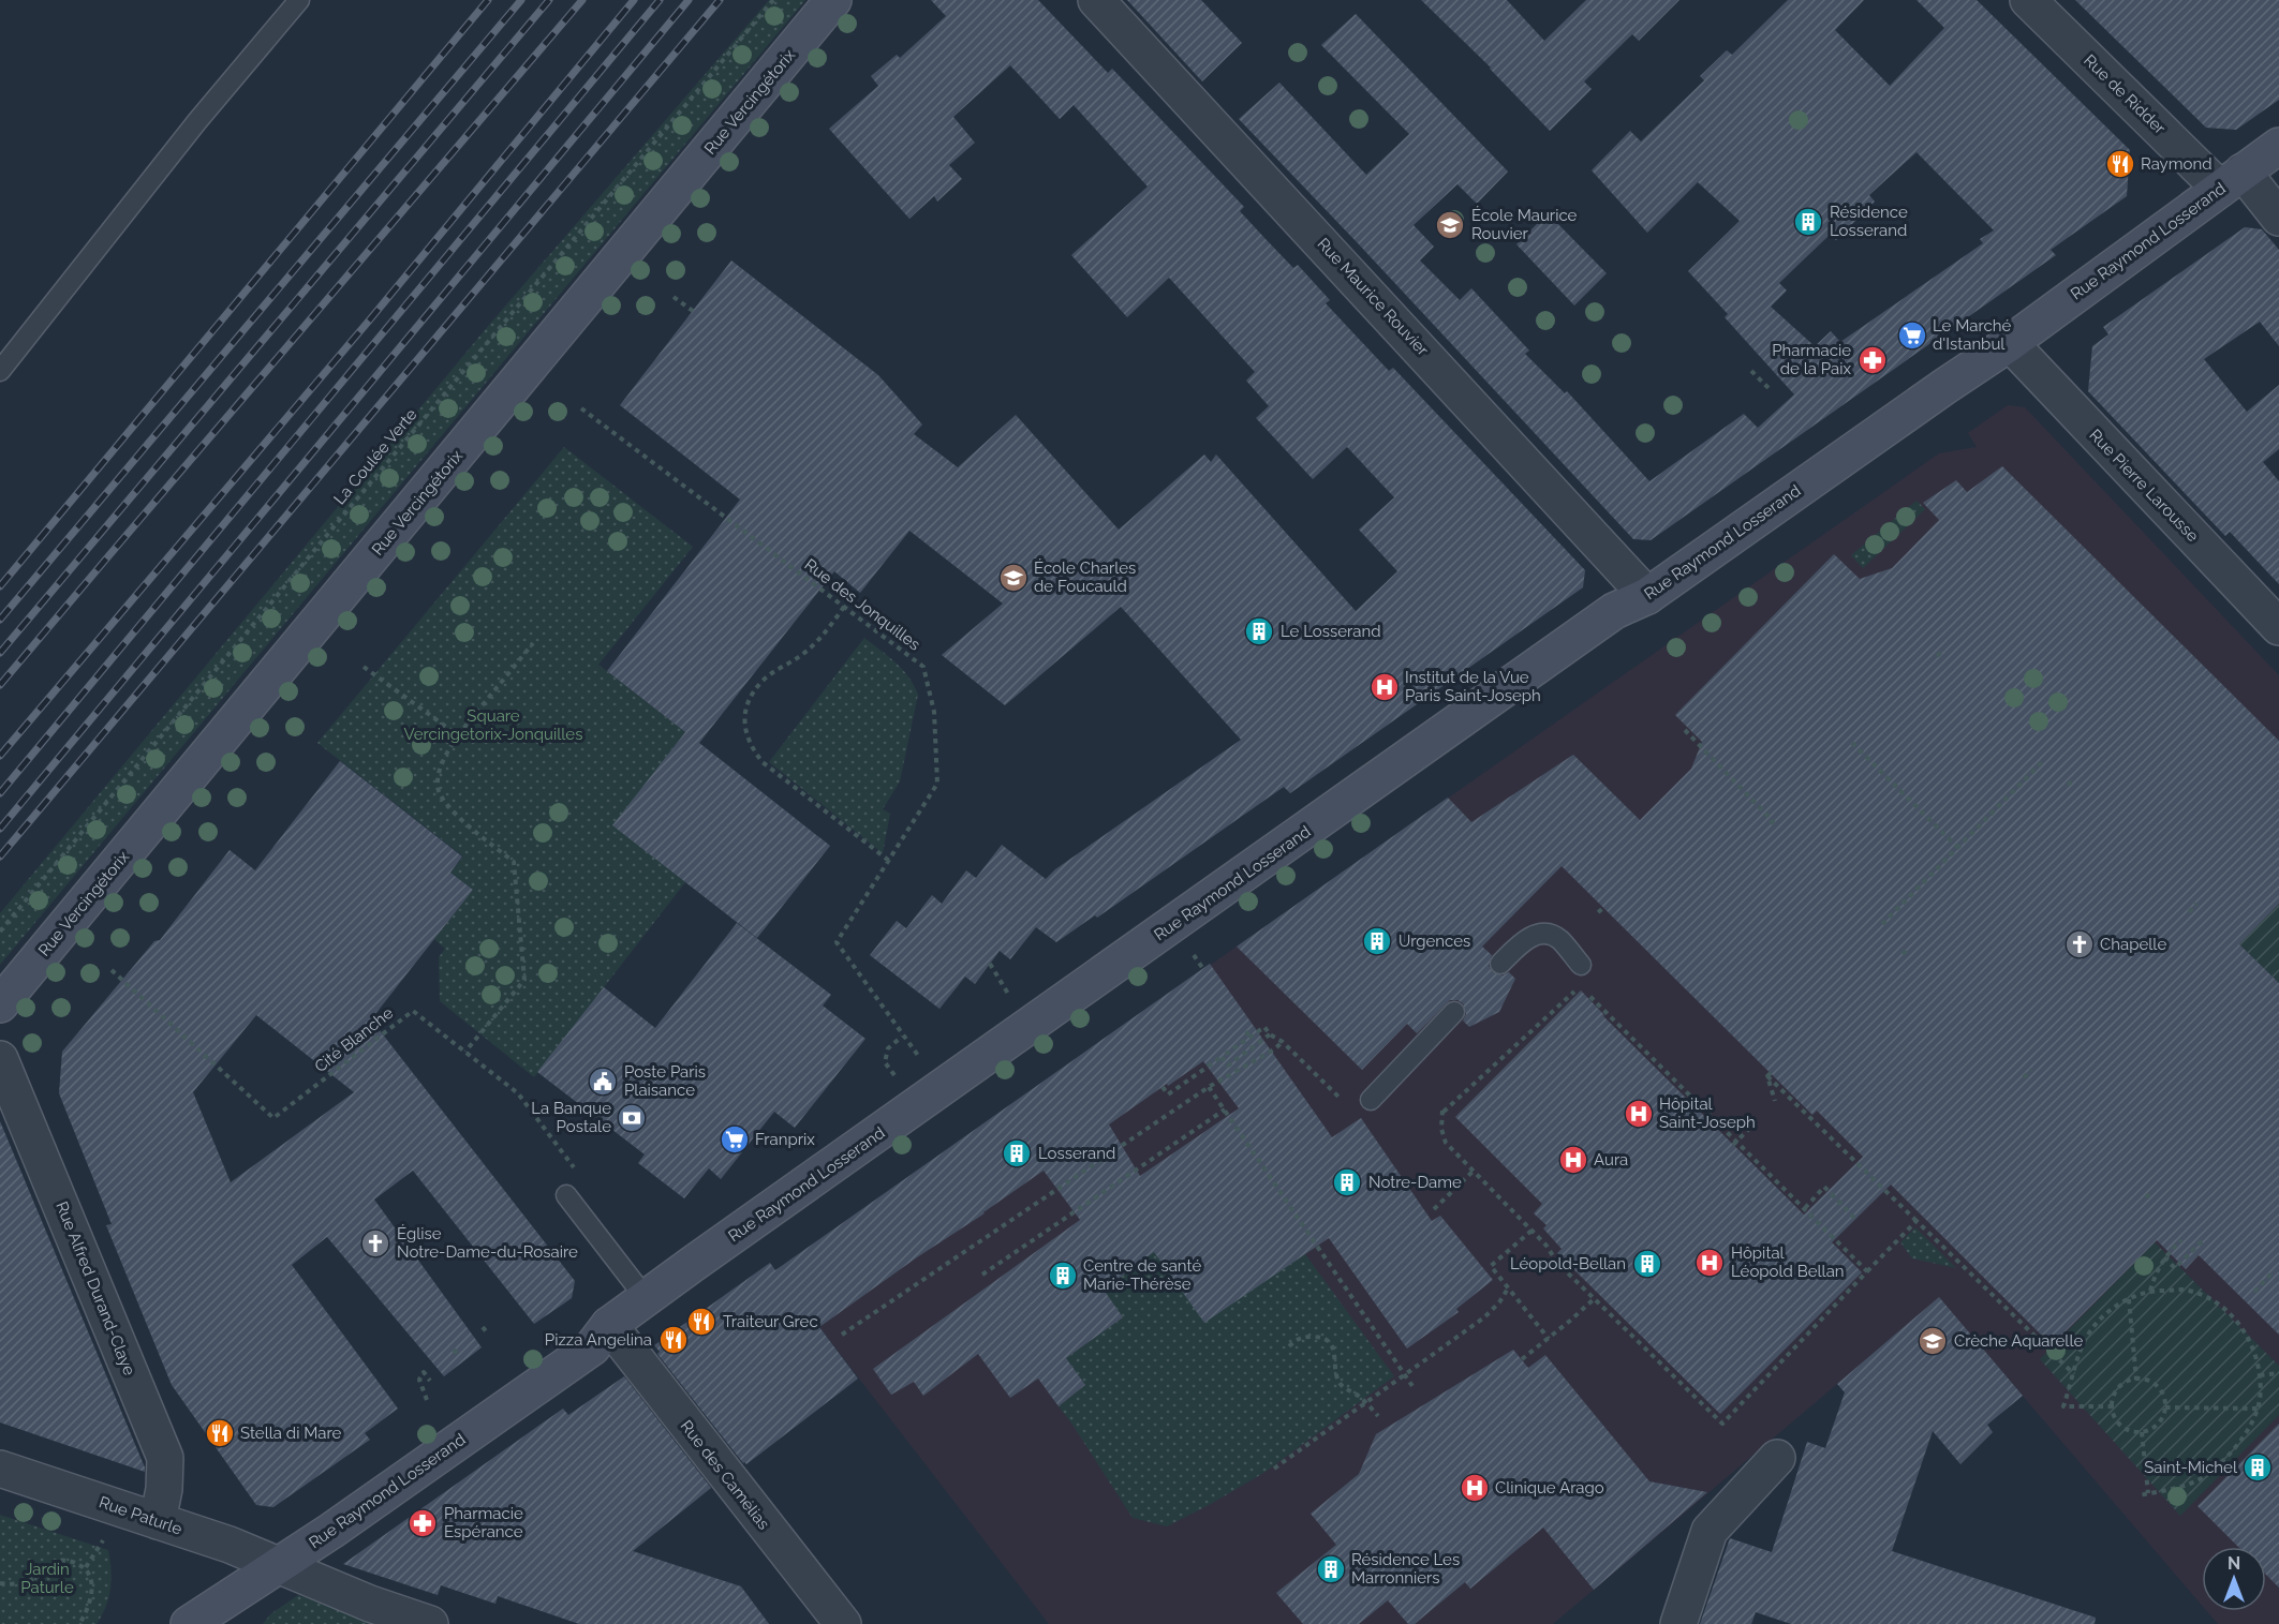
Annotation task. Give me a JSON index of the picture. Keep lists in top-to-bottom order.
{
  "streets": {
    "street": [
      "Rue de Ridder",
      "Rue Vercingétorix",
      "Rue Raymond Losserand",
      "Rue Maurice Rouvier",
      "Rue Pierre Larousse",
      "Rue Alfred Durand-Claye",
      "Rue des Camélias",
      "Rue Paturle"
    ],
    "path": ["La Coulée Verte", "Rue des Jonquilles", "Cité Blanche"]
  },
  "crossings": [
    ["Rue de Ridder", "Rue Raymond Losserand"],
    ["Rue Raymond Losserand", "Rue Maurice Rouvier"],
    ["Rue Raymond Losserand", "Rue Pierre Larousse"],
    ["Rue Raymond Losserand", "Rue des Camélias"],
    ["Rue Raymond Losserand", "Rue Paturle"],
    ["Rue Alfred Durand-Claye", "Rue Paturle"]
  ],
  "parks": ["Square Vercingetorix-Jonquilles", "Jardin Paturle"],
  "places": {
    "restaurant": [
      "Raymond",
      "Traiteur Grec",
      "Pizza Angelina",
      "Stella di Mare"
    ],
    "building": [
      "Résidence Losserand",
      "Le Losserand",
      "Urgences",
      "Losserand",
      "Notre-Dame",
      "Léopold-Bellan",
      "Centre de santé Marie-Thérèse",
      "Saint-Michel",
      "Résidence Les Marronniers"
    ],
    "school or university": ["École Maurice Rouvier", "École Charles de Foucauld", "Crèche Aquarelle"],
    "supermarket": ["Le Marché d'Istanbul", "Franprix"],
    "pharmacy": ["Pharmacie de la Paix", "Pharmacie Espérance"],
    "hospital": [
      "Institut de la Vue Paris Saint-Joseph",
      "Hôpital Saint-Joseph",
      "Aura",
      "Hôpital Léopold Bellan",
      "Clinique Arago"
    ],
    "church": ["Chapelle", "Église Notre-Dame-du-Rosaire"],
    "public building": ["Poste Paris Plaisance"],
    "bank": ["La Banque Postale"]
  },
  "north": "top"
}
